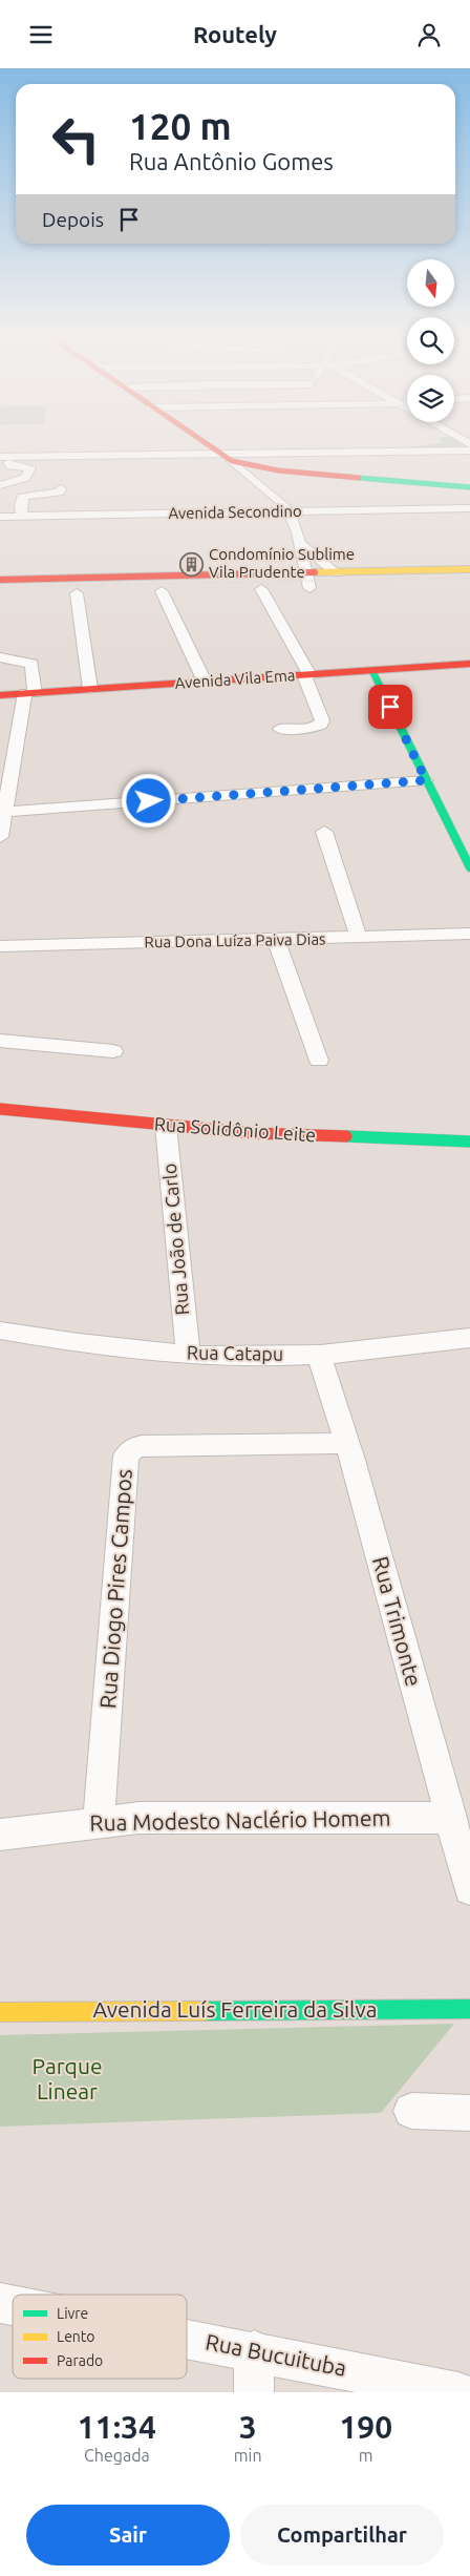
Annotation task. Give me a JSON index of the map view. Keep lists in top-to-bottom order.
{
  "streets": {
    "main road": ["Avenida Vila Ema", "Rua Solidônio Leite", "Avenida Luís Ferreira da Silva"],
    "street": [
      "Avenida Secondino",
      "Rua Dona Luíza Paiva Dias",
      "Rua João de Carlo",
      "Rua Catapu",
      "Rua Diogo Pires Campos",
      "Rua Trimonte",
      "Rua Modesto Naclério Homem",
      "Rua Bucuituba"
    ]
  },
  "crossings": [
    ["Rua Solidônio Leite", "Rua João de Carlo"],
    ["Rua João de Carlo", "Rua Catapu"],
    ["Rua Catapu", "Rua Trimonte"],
    ["Rua Diogo Pires Campos", "Rua Trimonte"],
    ["Rua Diogo Pires Campos", "Rua Modesto Naclério Homem"],
    ["Rua Trimonte", "Rua Modesto Naclério Homem"]
  ],
  "parks": ["Parque Linear"],
  "places": {
    "building": ["Condomínio Sublime Vila Prudente"]
  },
  "legend": ["Livre", "Lento", "Parado"],
  "north": "bottom",
  "page": {
    "header": "Routely",
    "turn": ["120 m", "Rua Antônio Gomes"],
    "then": "Depois",
    "eta": [
      "11:34",
      "Chegada",
      "3",
      "min",
      "190",
      "m"
    ],
    "buttons": ["Sair", "Compartilhar"]
  }
}
